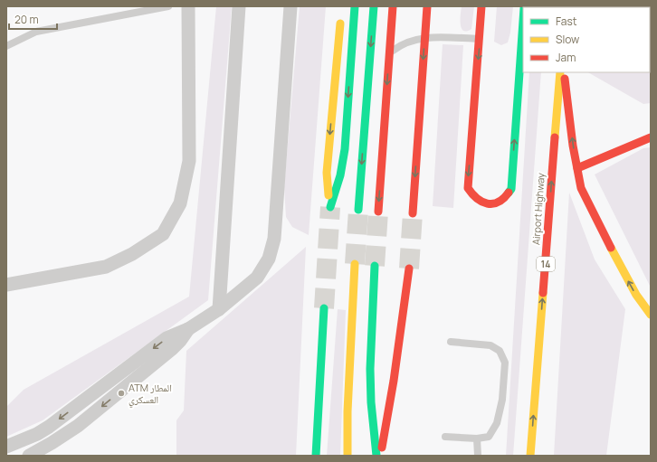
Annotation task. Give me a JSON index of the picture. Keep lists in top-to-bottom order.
{
  "streets": {
    "main road": ["Airport Highway", "14"]
  },
  "one_way": ["Airport Highway"],
  "places": ["ATM المطار العسكري"],
  "legend": ["Fast", "Slow", "Jam"],
  "scale_bar": "20 m"
}
